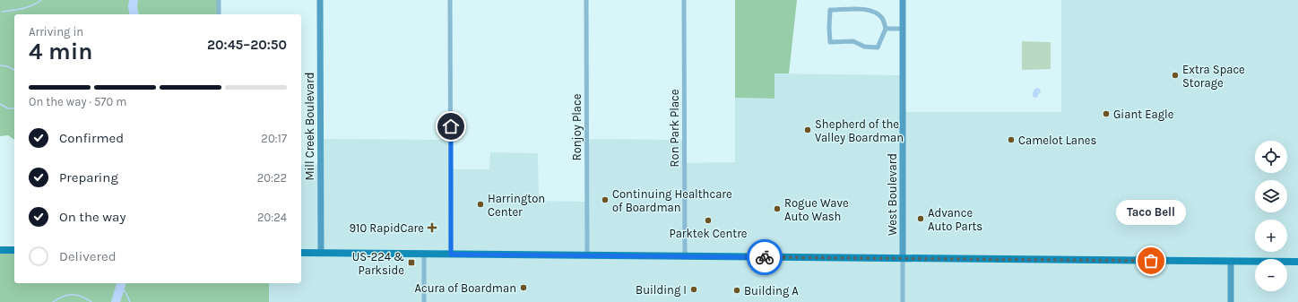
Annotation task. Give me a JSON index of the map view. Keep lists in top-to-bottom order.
{
  "streets": {
    "street": [
      "Mill Creek Boulevard",
      "Ronjoy Place",
      "Ron Park Place",
      "West Boulevard"
    ]
  },
  "places": {
    "other": [
      "Extra Space Storage",
      "Giant Eagle",
      "Shepherd of the Valley Boardman",
      "Camelot Lanes",
      "Continuing Healthcare of Boardman",
      "Harrington Center",
      "Rogue Wave Auto Wash",
      "Advance Auto Parts",
      "Parktek Centre",
      "Taco Bell",
      "Acura of Boardman",
      "Building I",
      "Building A"
    ],
    "health": ["910 RapidCare"],
    "transit": ["US-224 & Parkside"]
  },
  "page": {
    "heading": ["4 min", "Arriving in", "20:45–20:50"],
    "bar": "On the way · 570 m",
    "list": [
      ["Confirmed", "20:17"],
      ["Preparing", "20:22"],
      ["On the way", "20:24"],
      "Delivered"
    ],
    "map_buttons": ["+", "−"],
    "bubble": "Taco Bell"
  }
}
